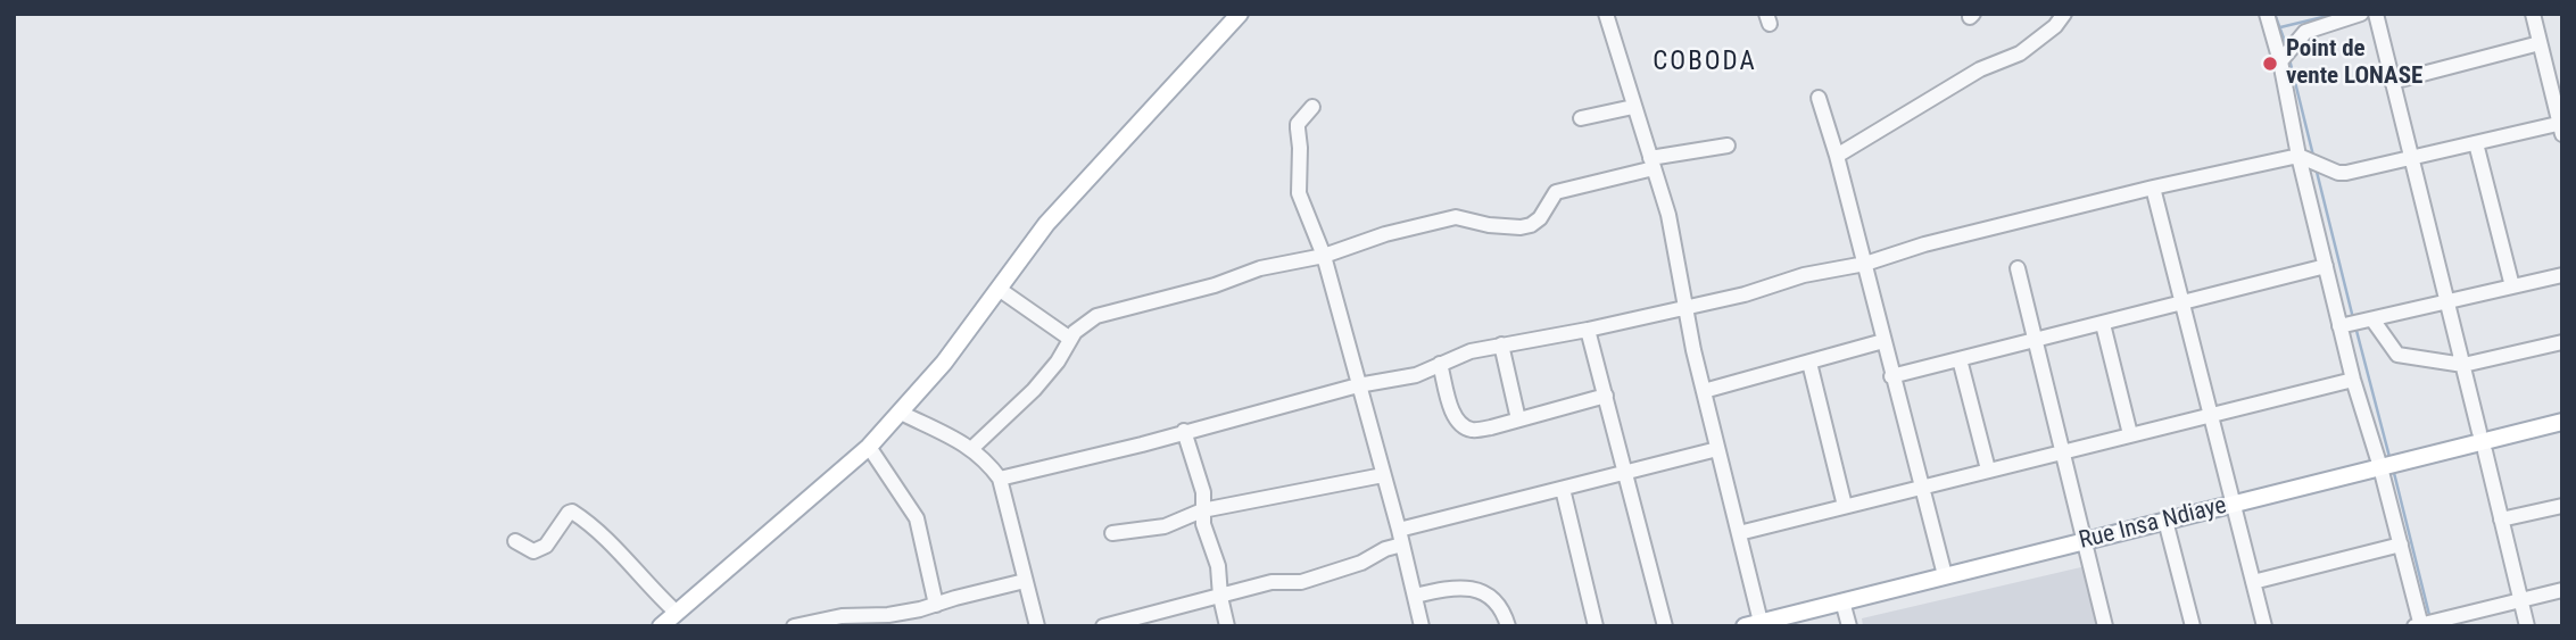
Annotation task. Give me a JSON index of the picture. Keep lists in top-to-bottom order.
{
  "streets": {
    "main road": ["Rue Insa Ndiaye"]
  },
  "districts": ["COBODA"],
  "places": ["Point de vente LONASE"]
}
